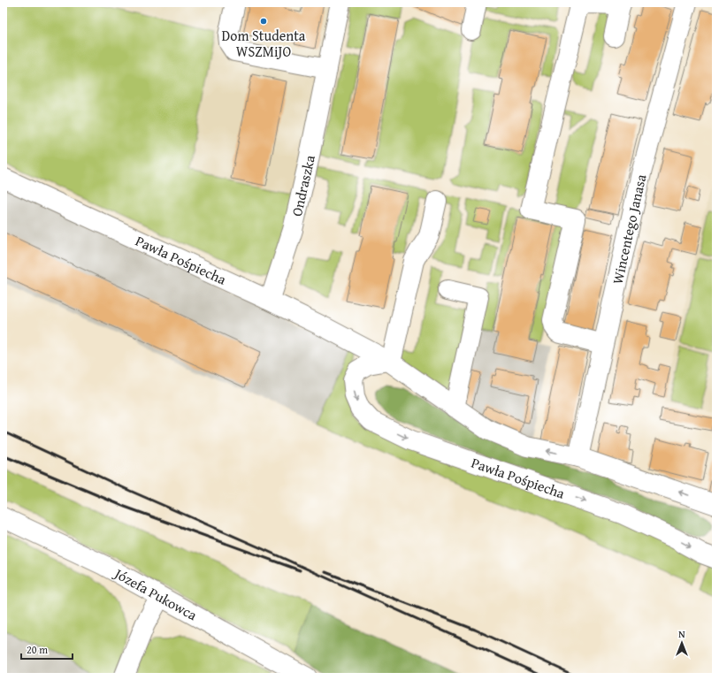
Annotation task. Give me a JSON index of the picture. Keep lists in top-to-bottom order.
{
  "streets": {
    "street": [
      "Ondraszka",
      "Wincentego Janasa",
      "Pawła Pośpiecha",
      "Józefa Pukowca"
    ]
  },
  "crossings": [
    ["Ondraszka", "Pawła Pośpiecha"],
    ["Wincentego Janasa", "Pawła Pośpiecha"]
  ],
  "places": ["Dom Studenta WSZMiJO"],
  "scale_bar": "20 m",
  "north": "top"
}
